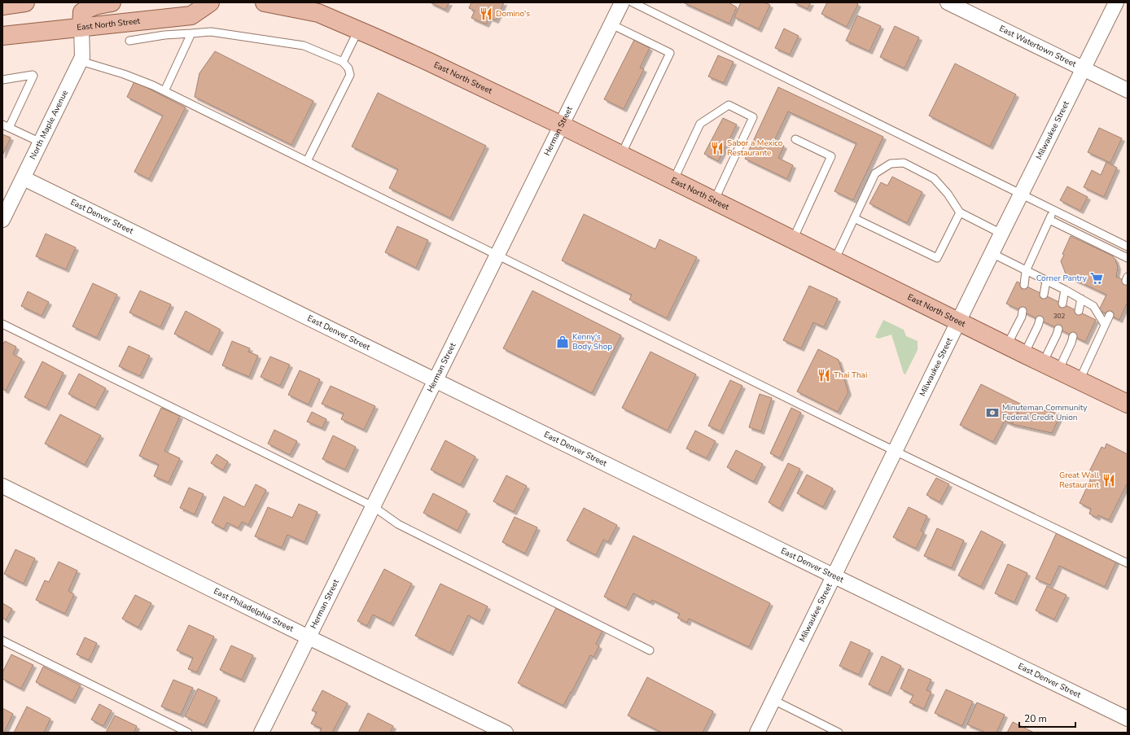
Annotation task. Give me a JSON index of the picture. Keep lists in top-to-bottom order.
{
  "streets": {
    "main road": ["East North Street"],
    "street": [
      "East Watertown Street",
      "North Maple Avenue",
      "Milwaukee Street",
      "Herman Street",
      "East Denver Street",
      "East Philadelphia Street"
    ]
  },
  "crossings": [
    ["East North Street", "North Maple Avenue"],
    ["East North Street", "Milwaukee Street"],
    ["East North Street", "Herman Street"],
    ["East Watertown Street", "Milwaukee Street"],
    ["North Maple Avenue", "East Denver Street"],
    ["Milwaukee Street", "East Denver Street"],
    ["Herman Street", "East Denver Street"],
    ["Herman Street", "East Philadelphia Street"]
  ],
  "places": {
    "restaurant": [
      "Domino's",
      "Sabor a Mexico Restaurante",
      "Thai Thai",
      "Great Wall Restaurant"
    ],
    "supermarket": ["Corner Pantry"],
    "shop": ["Kenny's Body Shop"],
    "bank": ["Minuteman Community Federal Credit Union"]
  },
  "house_numbers": ["302"],
  "scale_bar": "20 m"
}
